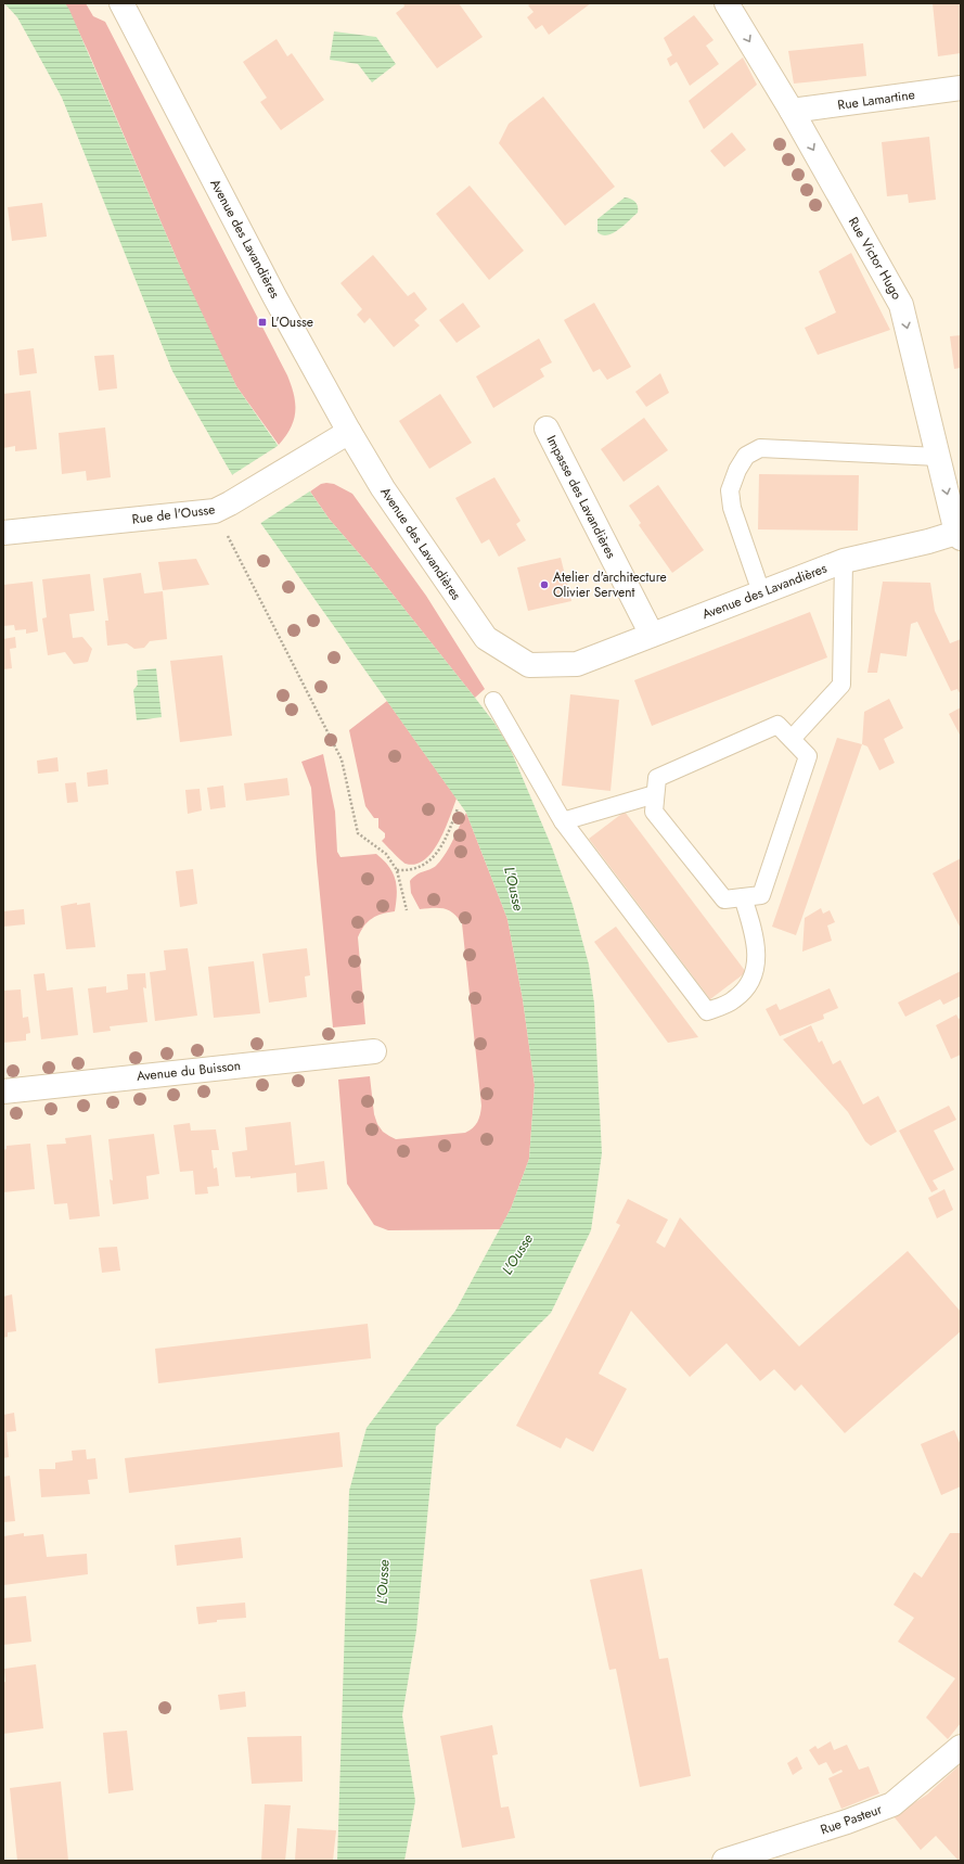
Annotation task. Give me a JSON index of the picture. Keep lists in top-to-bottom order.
{
  "streets": {
    "street": [
      "Rue Lamartine",
      "Avenue des Lavandières",
      "Rue Victor Hugo",
      "Impasse des Lavandières",
      "Rue de l'Ousse",
      "Avenue du Buisson",
      "Rue Pasteur"
    ]
  },
  "crossings": [
    ["Rue Lamartine", "Rue Victor Hugo"],
    ["Avenue des Lavandières", "Rue Victor Hugo"],
    ["Avenue des Lavandières", "Impasse des Lavandières"],
    ["Avenue des Lavandières", "Rue de l'Ousse"]
  ],
  "one_way": ["Rue Victor Hugo"],
  "water": ["L'Ousse"],
  "places": {
    "transit": ["L'Ousse"],
    "other": ["Atelier d'architecture Olivier Servent"]
  }
}
